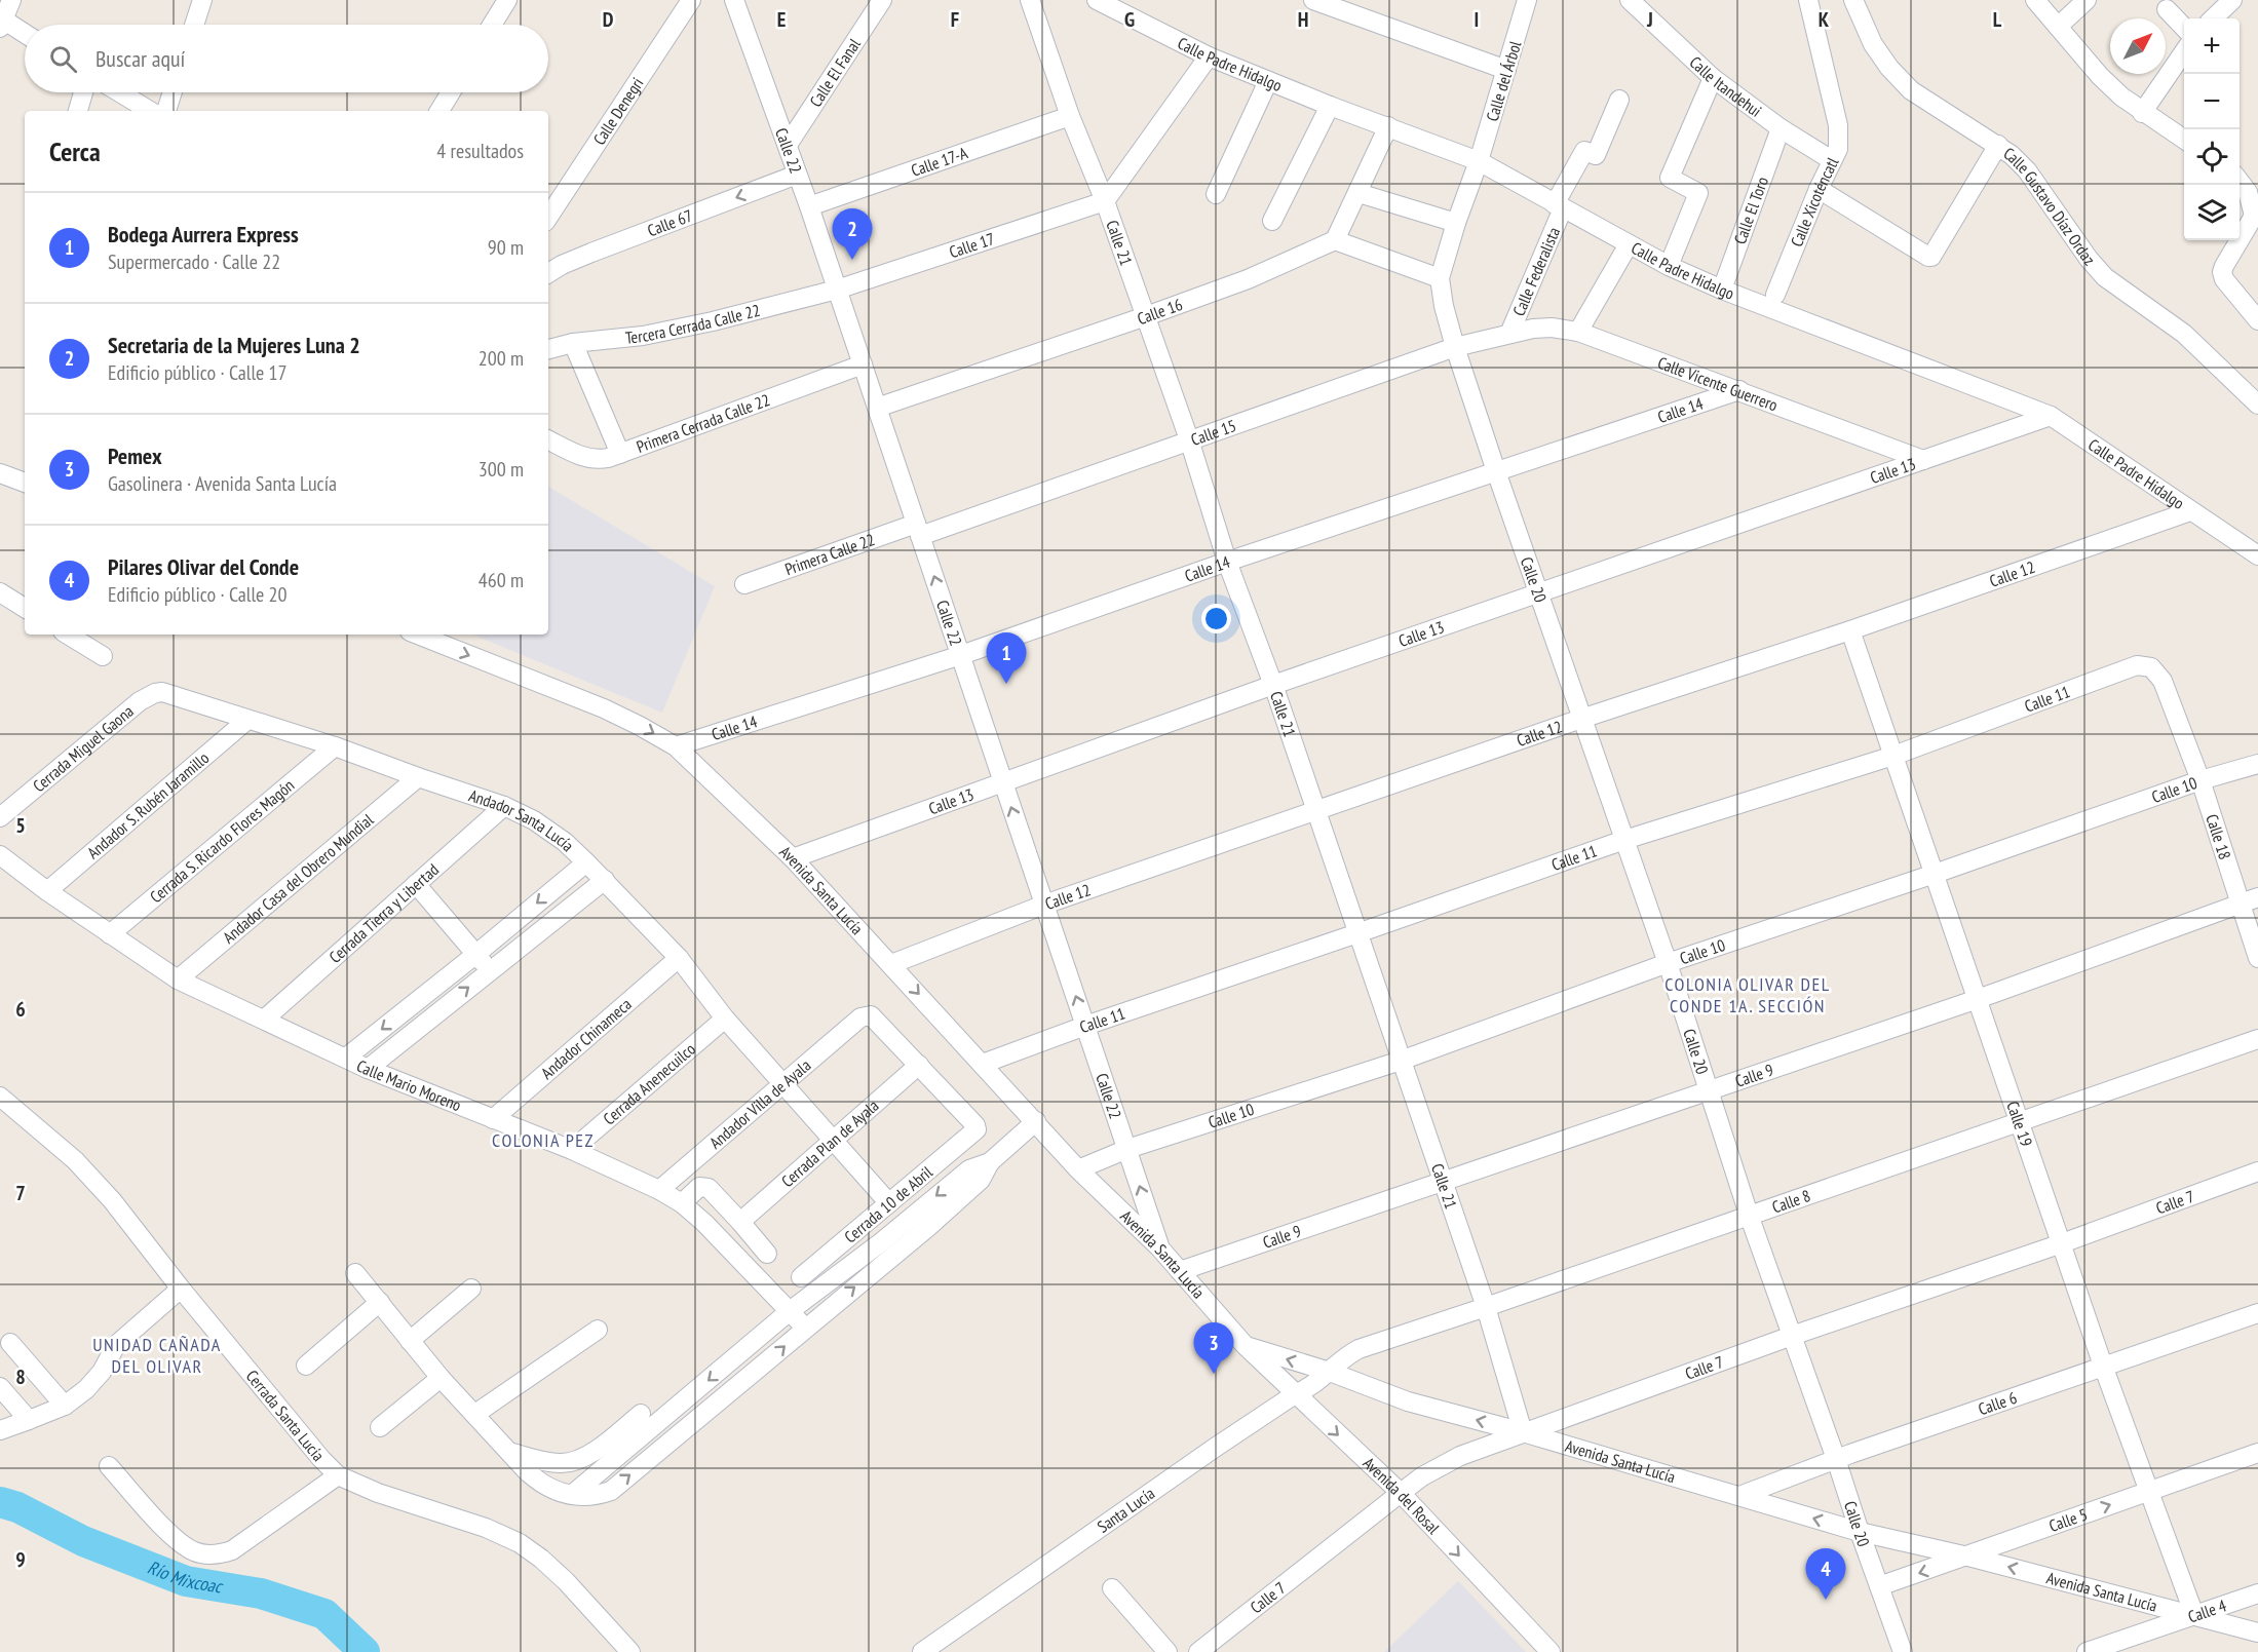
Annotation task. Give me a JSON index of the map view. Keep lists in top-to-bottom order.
{
  "streets": {
    "street": [
      "Calle Padre Hidalgo",
      "Calle El Fanal",
      "Calle del Árbol",
      "Calle Itandehui",
      "Calle Denegri",
      "Calle 22",
      "Calle 17-A",
      "Calle Xicoténcatl",
      "Calle Gustavo Díaz Ordaz",
      "Calle El Toro",
      "Calle 67",
      "Calle 21",
      "Calle 17",
      "Calle Federalista",
      "Calle 16",
      "Tercera Cerrada Calle 22",
      "Calle Vicente Guerrero",
      "Calle 14",
      "Primera Cerrada Calle 22",
      "Calle 15",
      "Calle 13",
      "Primera Calle 22",
      "Calle 12",
      "Calle 20",
      "Calle 11",
      "Cerrada Miguel Gaona",
      "Calle 10",
      "Andador S. Rubén Jaramillo",
      "Andador Santa Lucía",
      "Calle 18",
      "Cerrada S. Ricardo Flores Magón",
      "Andador Casa del Obrero Mundial",
      "Avenida Santa Lucía",
      "Cerrada Tierra y Libertad",
      "Andador Chinameca",
      "Calle 9",
      "Cerrada Anenecuilco",
      "Calle Mario Moreno",
      "Andador Villa de Ayala",
      "Calle 19",
      "Cerrada Plan de Ayala",
      "Calle 8",
      "Calle 7",
      "Cerrada 10 de Abril",
      "Calle 6",
      "Cerrada Santa Lucía",
      "Avenida del Rosal",
      "Santa Lucía",
      "Calle 5",
      "Calle 4"
    ]
  },
  "crossings": [
    ["Calle Padre Hidalgo", "Calle del Árbol"],
    ["Calle Padre Hidalgo", "Calle El Toro"],
    ["Calle Padre Hidalgo", "Calle Federalista"],
    ["Calle Padre Hidalgo", "Calle 13"],
    ["Calle Padre Hidalgo", "Calle 12"],
    ["Calle El Fanal", "Calle 22"],
    ["Calle del Árbol", "Calle 20"],
    ["Calle Itandehui", "Calle Xicoténcatl"],
    ["Calle Itandehui", "Calle El Toro"],
    ["Calle 22", "Calle 17-A"],
    ["Calle 22", "Calle 67"],
    ["Calle 22", "Calle 17"],
    ["Calle 22", "Calle 16"],
    ["Calle 22", "Tercera Cerrada Calle 22"],
    ["Calle 22", "Calle 14"],
    ["Calle 22", "Primera Cerrada Calle 22"],
    ["Calle 22", "Calle 15"],
    ["Calle 22", "Calle 13"],
    ["Calle 22", "Primera Calle 22"],
    ["Calle 22", "Calle 12"],
    ["Calle 22", "Calle 11"],
    ["Calle 22", "Calle 10"],
    ["Calle 22", "Avenida Santa Lucía"],
    ["Calle 17-A", "Calle 21"],
    ["Calle 21", "Calle 17"],
    ["Calle 21", "Calle 16"],
    ["Calle 21", "Calle 14"],
    ["Calle 21", "Calle 15"],
    ["Calle 21", "Calle 13"],
    ["Calle 21", "Calle 12"],
    ["Calle 21", "Calle 11"],
    ["Calle 21", "Calle 10"],
    ["Calle 21", "Avenida Santa Lucía"],
    ["Calle 21", "Calle 9"],
    ["Calle 21", "Calle 8"],
    ["Calle 21", "Calle 7"],
    ["Calle 17", "Tercera Cerrada Calle 22"],
    ["Calle Federalista", "Calle Vicente Guerrero"],
    ["Calle Federalista", "Calle 15"],
    ["Calle Vicente Guerrero", "Calle 14"],
    ["Calle Vicente Guerrero", "Calle 15"],
    ["Calle Vicente Guerrero", "Calle 13"],
    ["Calle 14", "Calle 20"],
    ["Calle 14", "Avenida Santa Lucía"],
    ["Calle 15", "Primera Calle 22"],
    ["Calle 15", "Calle 20"],
    ["Calle 13", "Calle 20"],
    ["Calle 13", "Avenida Santa Lucía"],
    ["Calle 12", "Calle 20"],
    ["Calle 12", "Avenida Santa Lucía"],
    ["Calle 12", "Calle 19"],
    ["Calle 20", "Calle 11"],
    ["Calle 20", "Calle 10"],
    ["Calle 20", "Avenida Santa Lucía"],
    ["Calle 20", "Calle 9"],
    ["Calle 20", "Calle 8"],
    ["Calle 20", "Calle 7"],
    ["Calle 20", "Calle 6"],
    ["Calle 20", "Calle 5"],
    ["Calle 11", "Calle 18"],
    ["Calle 11", "Avenida Santa Lucía"],
    ["Calle 11", "Calle 19"],
    ["Cerrada Miguel Gaona", "Andador Santa Lucía"],
    ["Calle 10", "Calle 18"],
    ["Calle 10", "Avenida Santa Lucía"],
    ["Calle 10", "Calle 19"],
    ["Andador S. Rubén Jaramillo", "Andador Santa Lucía"],
    ["Andador S. Rubén Jaramillo", "Calle Mario Moreno"],
    ["Andador Santa Lucía", "Cerrada S. Ricardo Flores Magón"],
    ["Andador Santa Lucía", "Andador Casa del Obrero Mundial"],
    ["Andador Santa Lucía", "Cerrada Tierra y Libertad"],
    ["Andador Santa Lucía", "Andador Chinameca"],
    ["Andador Santa Lucía", "Cerrada Anenecuilco"],
    ["Andador Santa Lucía", "Andador Villa de Ayala"],
    ["Andador Santa Lucía", "Cerrada Plan de Ayala"],
    ["Andador Santa Lucía", "Cerrada 10 de Abril"],
    ["Calle 18", "Calle 9"],
    ["Cerrada S. Ricardo Flores Magón", "Calle Mario Moreno"],
    ["Andador Casa del Obrero Mundial", "Calle Mario Moreno"],
    ["Avenida Santa Lucía", "Calle 9"],
    ["Avenida Santa Lucía", "Calle 19"],
    ["Avenida Santa Lucía", "Calle 8"],
    ["Avenida Santa Lucía", "Calle 7"],
    ["Avenida Santa Lucía", "Calle 6"],
    ["Avenida Santa Lucía", "Avenida del Rosal"],
    ["Avenida Santa Lucía", "Santa Lucía"],
    ["Avenida Santa Lucía", "Calle 5"],
    ["Avenida Santa Lucía", "Calle 4"],
    ["Cerrada Tierra y Libertad", "Calle Mario Moreno"],
    ["Andador Chinameca", "Calle Mario Moreno"],
    ["Calle 9", "Calle 19"],
    ["Cerrada Anenecuilco", "Calle Mario Moreno"],
    ["Calle Mario Moreno", "Andador Villa de Ayala"],
    ["Andador Villa de Ayala", "Cerrada Plan de Ayala"],
    ["Andador Villa de Ayala", "Cerrada 10 de Abril"],
    ["Calle 19", "Calle 8"],
    ["Calle 19", "Calle 7"],
    ["Calle 19", "Calle 6"],
    ["Calle 19", "Calle 5"],
    ["Calle 19", "Calle 4"],
    ["Cerrada Plan de Ayala", "Cerrada 10 de Abril"],
    ["Calle 8", "Santa Lucía"],
    ["Calle 7", "Avenida del Rosal"],
    ["Avenida del Rosal", "Santa Lucía"]
  ],
  "one_way": ["Calle 22", "Calle 67", "Avenida del Rosal"],
  "districts": ["COLONIA OLIVAR DEL CONDE 1A. SECCIÓN", "COLONIA PEZ", "UNIDAD CAÑADA DEL OLIVAR"],
  "water": ["Río Mixcoac"],
  "north": "top right",
  "page": {
    "map_buttons": ["+", "−"],
    "search": "Buscar aquí",
    "heading": ["Cerca", "4 resultados"],
    "list": [
      {
        "mark": "1",
        "name": "Bodega Aurrera Express",
        "note": "Supermercado · Calle 22",
        "value": "90 m"
      },
      {
        "mark": "2",
        "name": "Secretaria de la Mujeres Luna 2",
        "note": "Edificio público · Calle 17",
        "value": "200 m"
      },
      {
        "mark": "3",
        "name": "Pemex",
        "note": "Gasolinera · Avenida Santa Lucía",
        "value": "300 m"
      },
      {
        "mark": "4",
        "name": "Pilares Olivar del Conde",
        "note": "Edificio público · Calle 20",
        "value": "460 m"
      }
    ],
    "pins": [
      "2",
      "1",
      "3",
      "4"
    ]
  },
  "grid": {
    "columns": [
      "D",
      "E",
      "F",
      "G",
      "H",
      "I",
      "J",
      "K",
      "L"
    ],
    "rows": [
      "5",
      "6",
      "7",
      "8",
      "9"
    ]
  }
}
